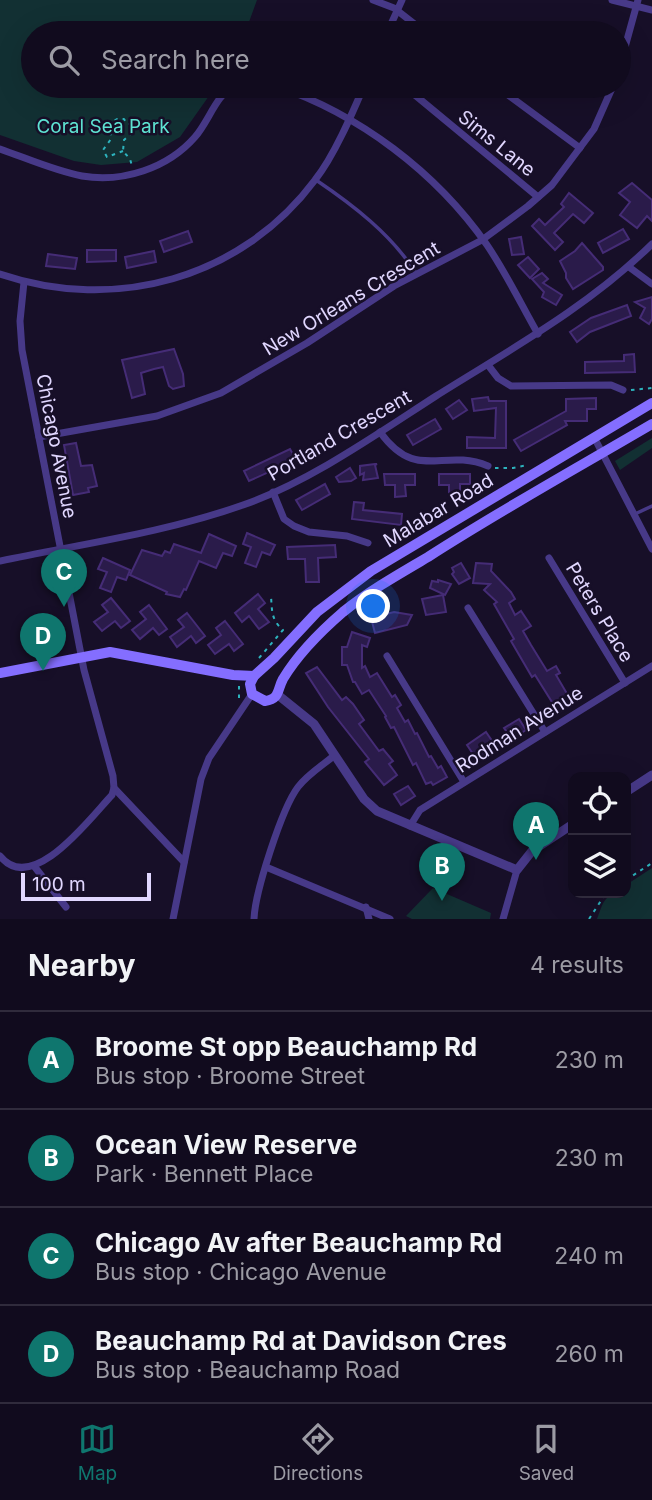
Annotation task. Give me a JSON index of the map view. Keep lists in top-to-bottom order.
{
  "streets": {
    "main road": ["Malabar Road"],
    "street": [
      "Sims Lane",
      "New Orleans Crescent",
      "Portland Crescent",
      "Chicago Avenue",
      "Peters Place",
      "Rodman Avenue"
    ]
  },
  "crossings": [
    ["Sims Lane", "New Orleans Crescent"],
    ["New Orleans Crescent", "Chicago Avenue"],
    ["Portland Crescent", "Chicago Avenue"],
    ["Peters Place", "Rodman Avenue"]
  ],
  "parks": ["Coral Sea Park"],
  "scale_bar": "100 m",
  "page": {
    "search": "Search here",
    "pins": [
      "C",
      "D",
      "A",
      "B"
    ],
    "scale": "100 m",
    "heading": ["Nearby", "4 results"],
    "list": [
      {
        "mark": "A",
        "name": "Broome St opp Beauchamp Rd",
        "note": "Bus stop · Broome Street",
        "value": "230 m"
      },
      {
        "mark": "B",
        "name": "Ocean View Reserve",
        "note": "Park · Bennett Place",
        "value": "230 m"
      },
      {
        "mark": "C",
        "name": "Chicago Av after Beauchamp Rd",
        "note": "Bus stop · Chicago Avenue",
        "value": "240 m"
      },
      {
        "mark": "D",
        "name": "Beauchamp Rd at Davidson Cres",
        "note": "Bus stop · Beauchamp Road",
        "value": "260 m"
      }
    ],
    "nav": ["Map", "Directions", "Saved"]
  }
}
